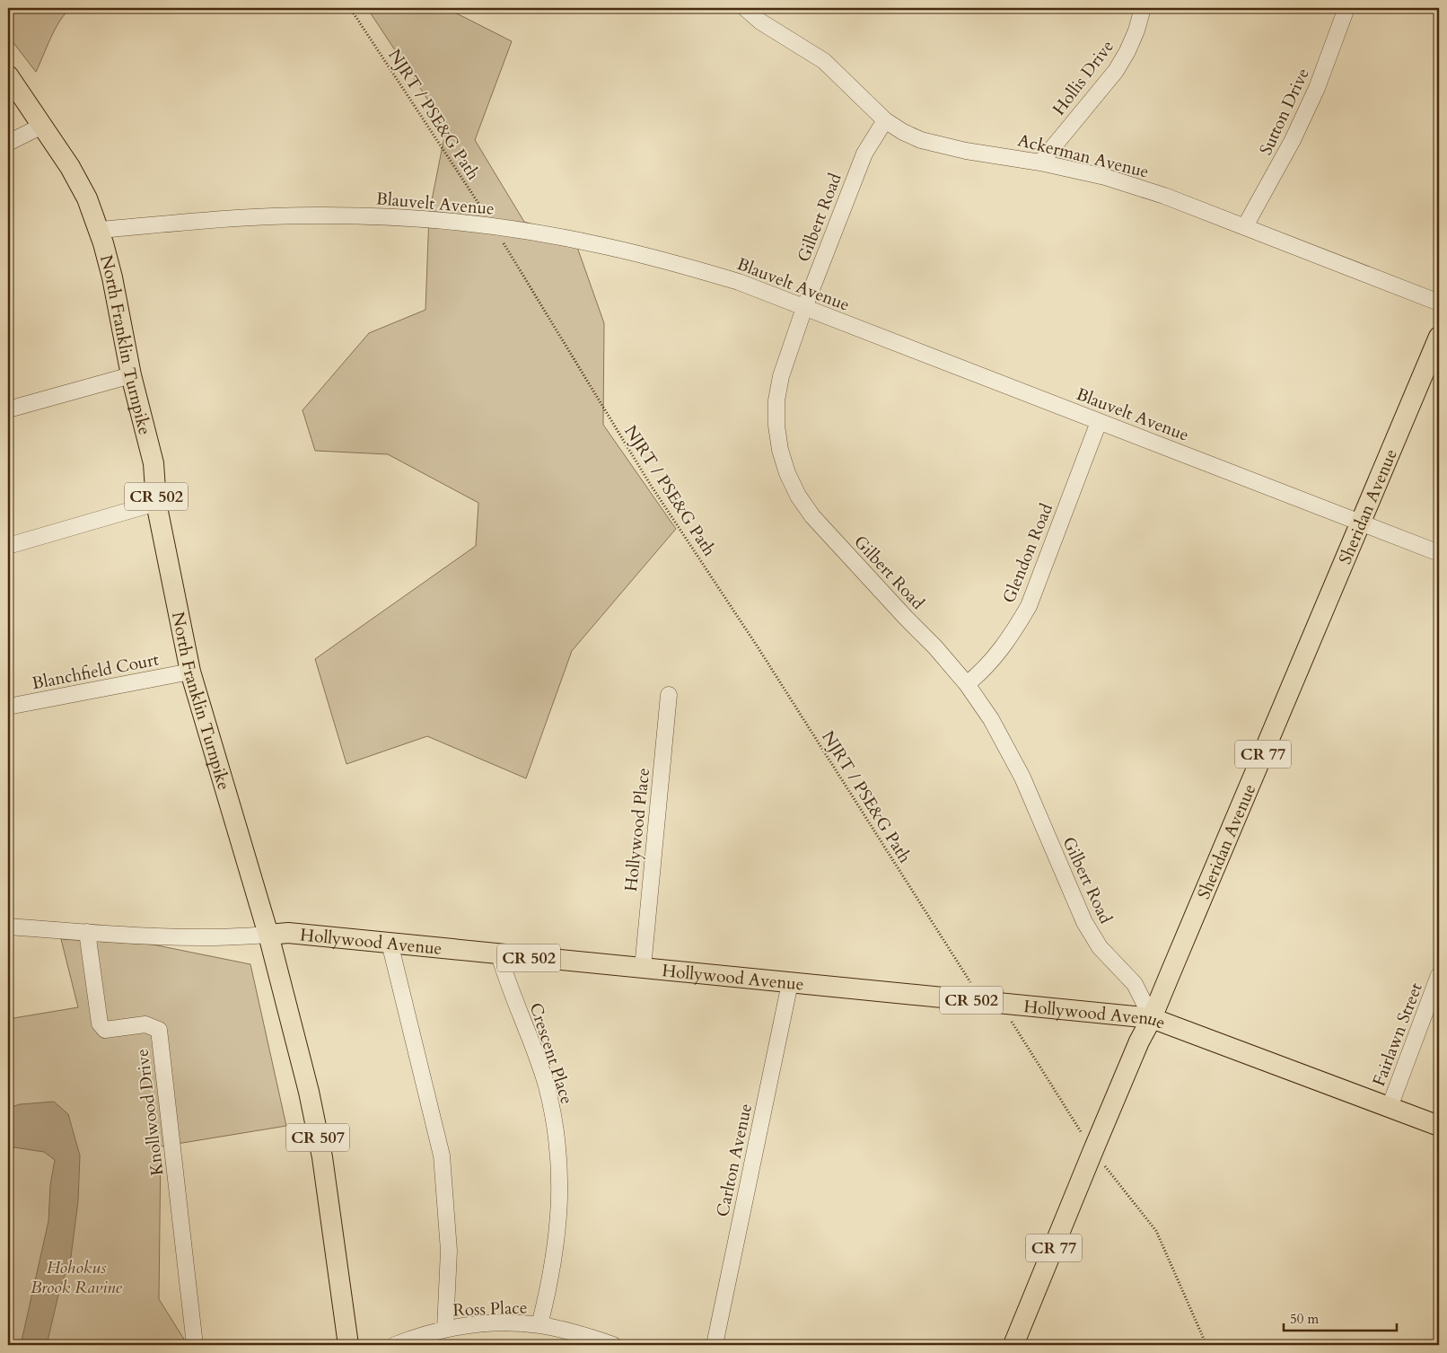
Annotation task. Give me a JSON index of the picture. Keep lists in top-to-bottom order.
{
  "streets": {
    "main road": [
      "North Franklin Turnpike",
      "CR 502",
      "Sheridan Avenue",
      "CR 77",
      "Hollywood Avenue",
      "CR 507"
    ],
    "street": [
      "Hollis Drive",
      "Sutton Drive",
      "Ackerman Avenue",
      "Blauvelt Avenue",
      "Gilbert Road",
      "Glendon Road",
      "Blanchfield Court",
      "Hollywood Place",
      "Fairlawn Street",
      "Crescent Place",
      "Knollwood Drive",
      "Carlton Avenue",
      "Ross Place"
    ],
    "path": ["NJRT / PSE&G Path"]
  },
  "crossings": [
    ["Hollis Drive", "Ackerman Avenue"],
    ["Sutton Drive", "Ackerman Avenue"],
    ["NJRT / PSE&G Path", "Blauvelt Avenue"],
    ["Ackerman Avenue", "Gilbert Road"],
    ["Blauvelt Avenue", "Gilbert Road"],
    ["Blauvelt Avenue", "North Franklin Turnpike"],
    ["Blauvelt Avenue", "Sheridan Avenue"],
    ["Blauvelt Avenue", "Glendon Road"],
    ["Gilbert Road", "Sheridan Avenue"],
    ["Gilbert Road", "Glendon Road"],
    ["Gilbert Road", "Hollywood Avenue"],
    ["North Franklin Turnpike", "Blanchfield Court"],
    ["North Franklin Turnpike", "Hollywood Avenue"],
    ["Sheridan Avenue", "Hollywood Avenue"],
    ["Hollywood Place", "Hollywood Avenue"],
    ["Hollywood Avenue", "Fairlawn Street"],
    ["Hollywood Avenue", "Crescent Place"],
    ["Hollywood Avenue", "Knollwood Drive"],
    ["Hollywood Avenue", "Carlton Avenue"],
    ["Crescent Place", "Ross Place"]
  ],
  "parks": ["Hohokus Brook Ravine"],
  "scale_bar": "50 m"
}
